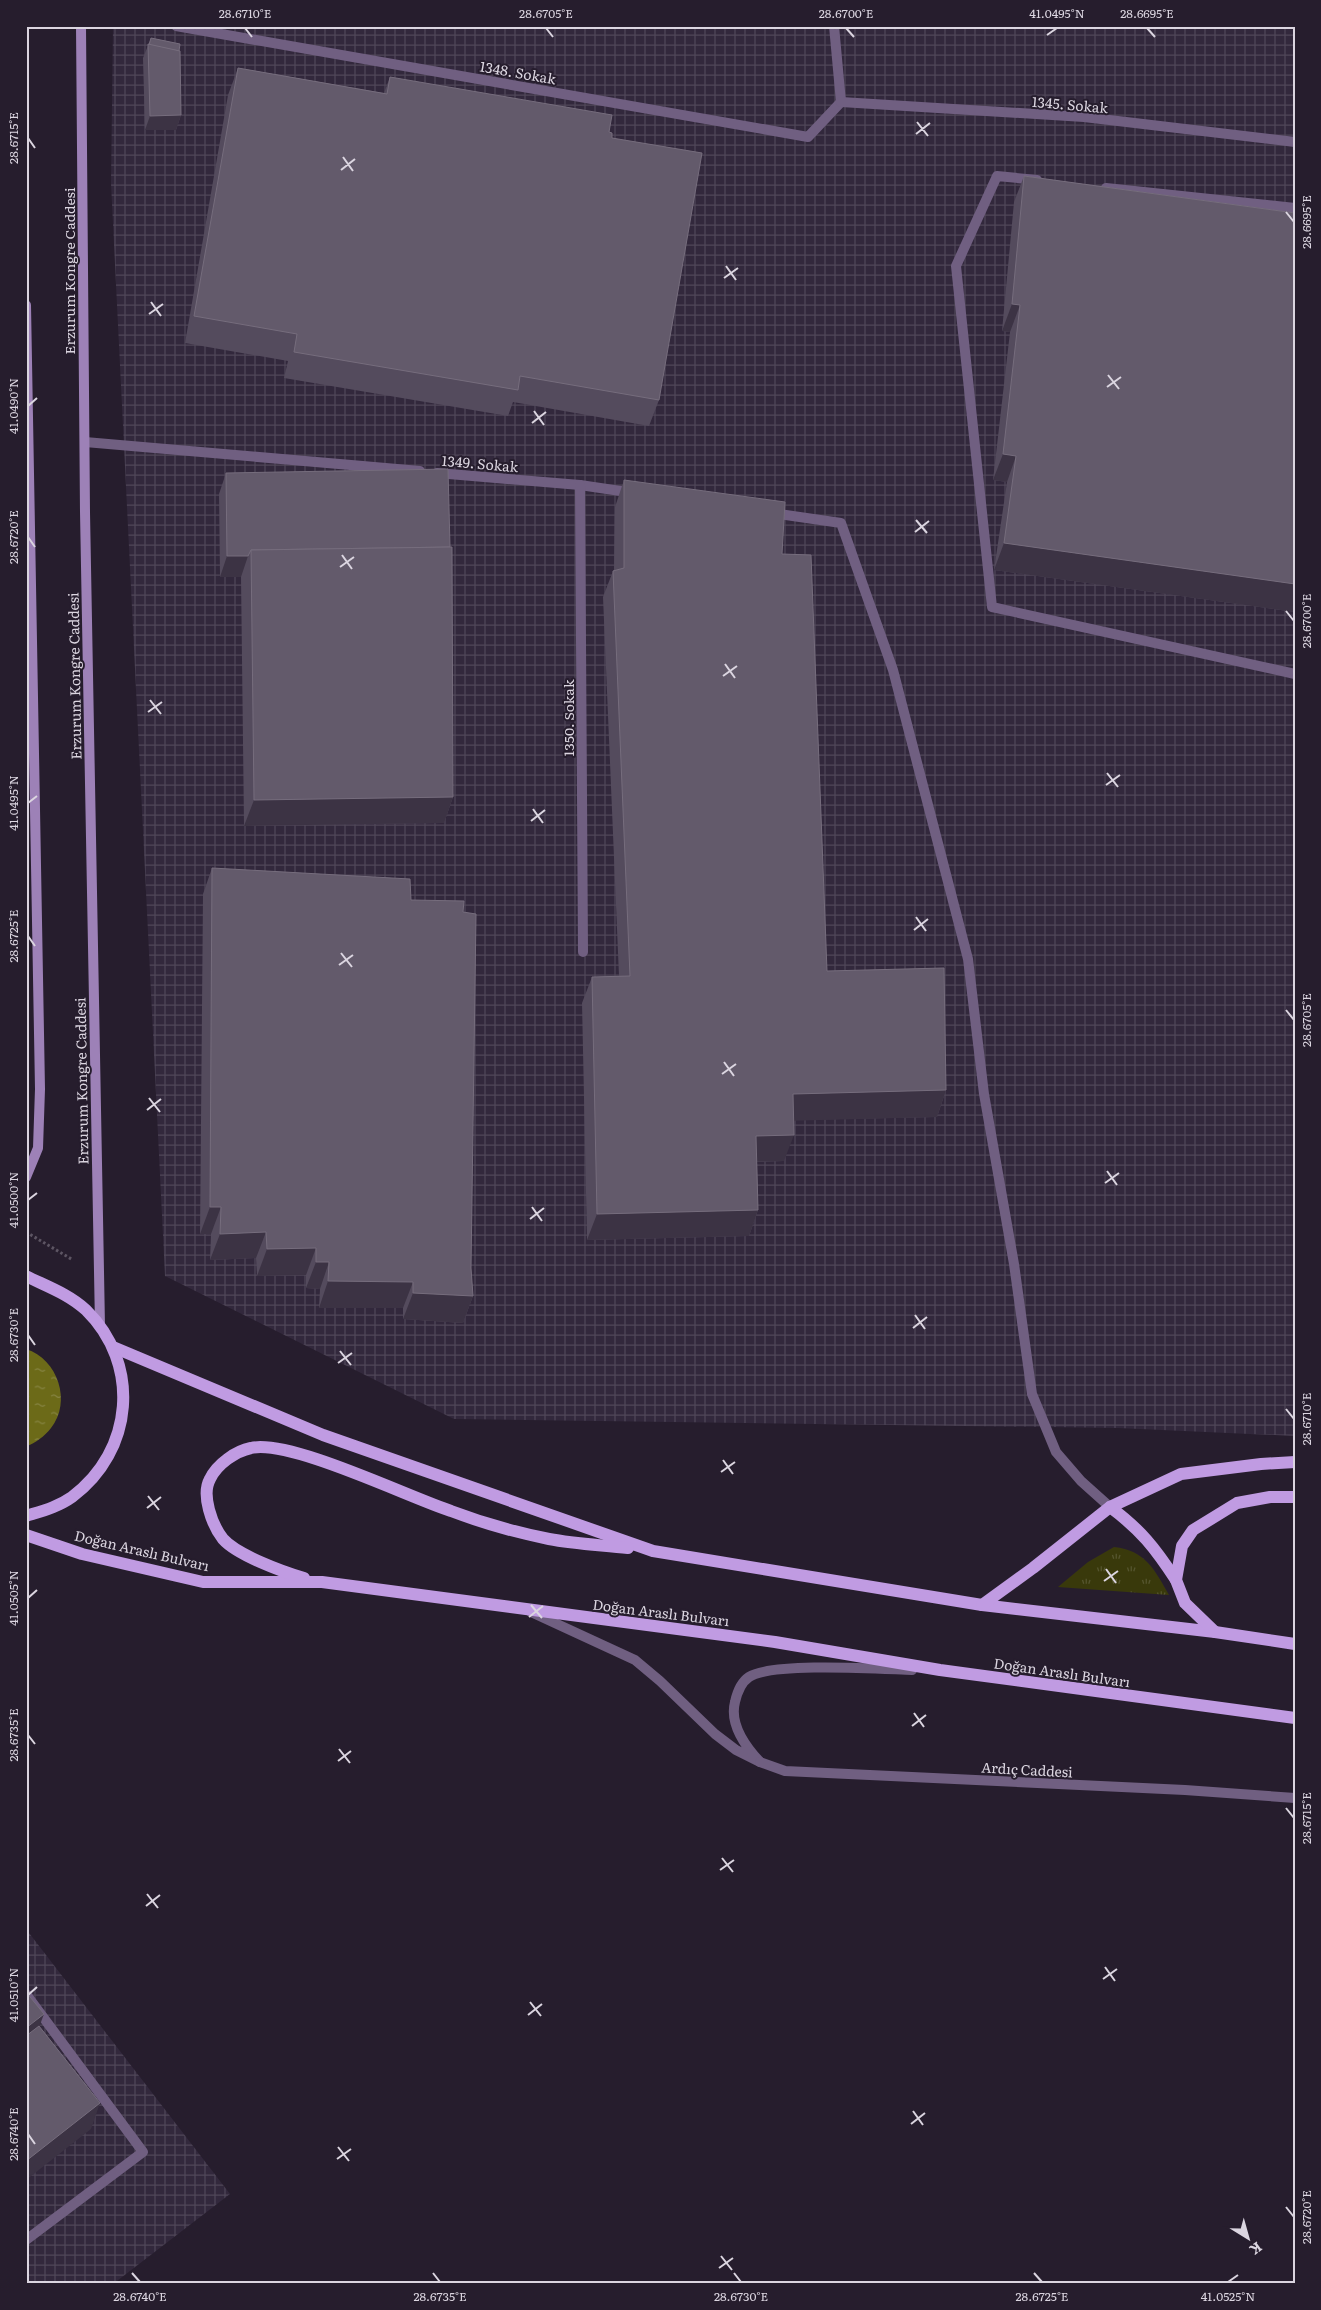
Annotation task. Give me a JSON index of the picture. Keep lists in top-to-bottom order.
{
  "streets": {
    "main road": ["Erzurum Kongre Caddesi", "Doğan Araslı Bulvarı"],
    "street": [
      "1348. Sokak",
      "1345. Sokak",
      "1349. Sokak",
      "1350. Sokak",
      "Ardıç Caddesi"
    ]
  },
  "crossings": [
    ["1348. Sokak", "1345. Sokak"],
    ["Erzurum Kongre Caddesi", "1349. Sokak"],
    ["1349. Sokak", "1350. Sokak"],
    ["Doğan Araslı Bulvarı", "Ardıç Caddesi"]
  ],
  "north": "bottom right",
  "coordinates": [
    "28.6710°E",
    "28.6705°E",
    "28.6700°E",
    "41.0495°N",
    "28.6695°E",
    "28.6715°E",
    "41.0490°N",
    "28.6720°E",
    "28.6725°E",
    "41.0500°N",
    "28.6730°E",
    "41.0505°N",
    "28.6735°E",
    "41.0510°N",
    "28.6740°E",
    "41.0525°N"
  ]
}
